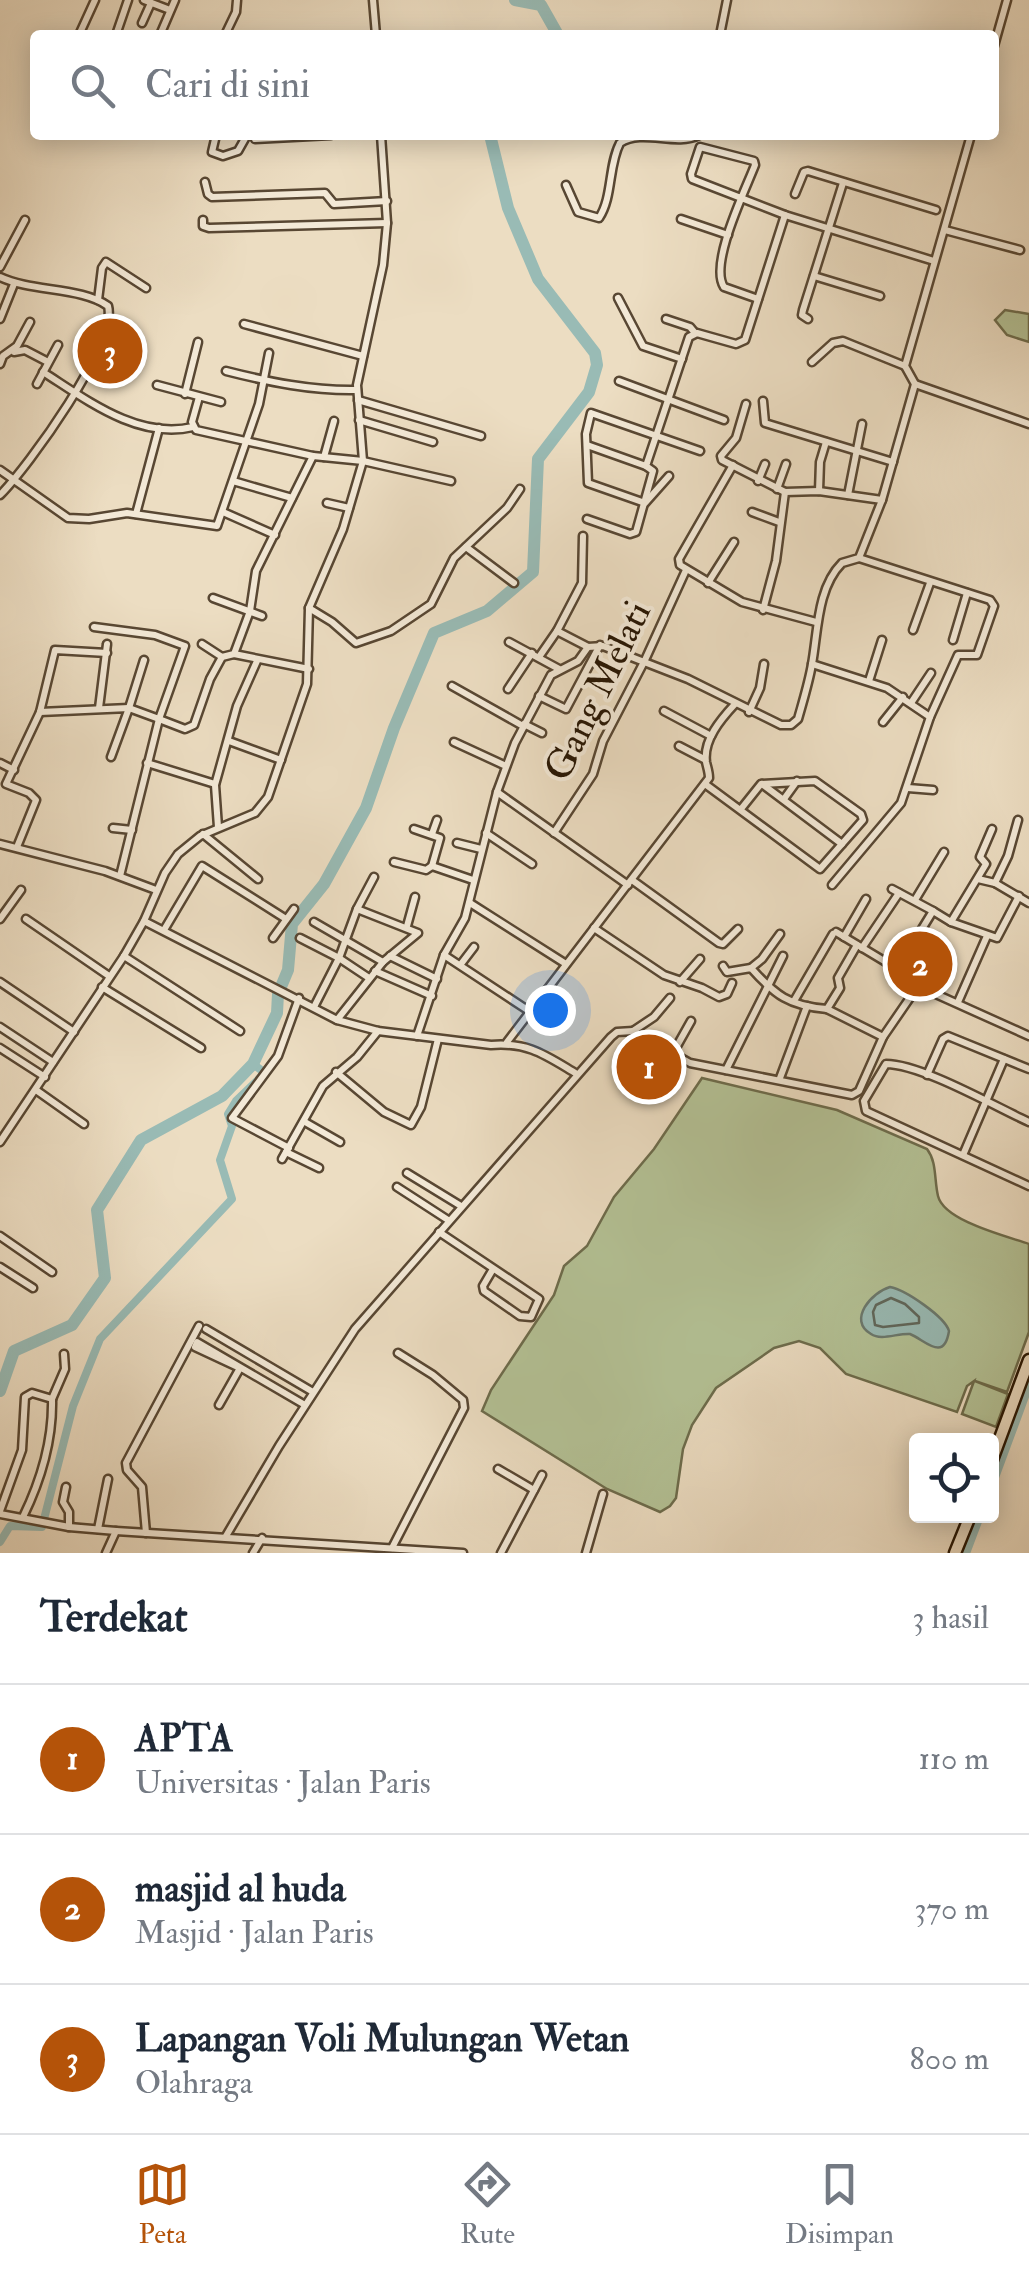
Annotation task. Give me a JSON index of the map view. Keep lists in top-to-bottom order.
{
  "streets": {
    "street": ["Gang Melati"]
  },
  "page": {
    "search": "Cari di sini",
    "pins": ["3", "2", "1"],
    "heading": ["Terdekat", "3 hasil"],
    "list": [
      {
        "mark": "1",
        "name": "APTA",
        "note": "Universitas · Jalan Paris",
        "value": "110 m"
      },
      {
        "mark": "2",
        "name": "masjid al huda",
        "note": "Masjid · Jalan Paris",
        "value": "370 m"
      },
      {
        "mark": "3",
        "name": "Lapangan Voli Mulungan Wetan",
        "note": "Olahraga",
        "value": "800 m"
      }
    ],
    "nav": ["Peta", "Rute", "Disimpan"]
  }
}
